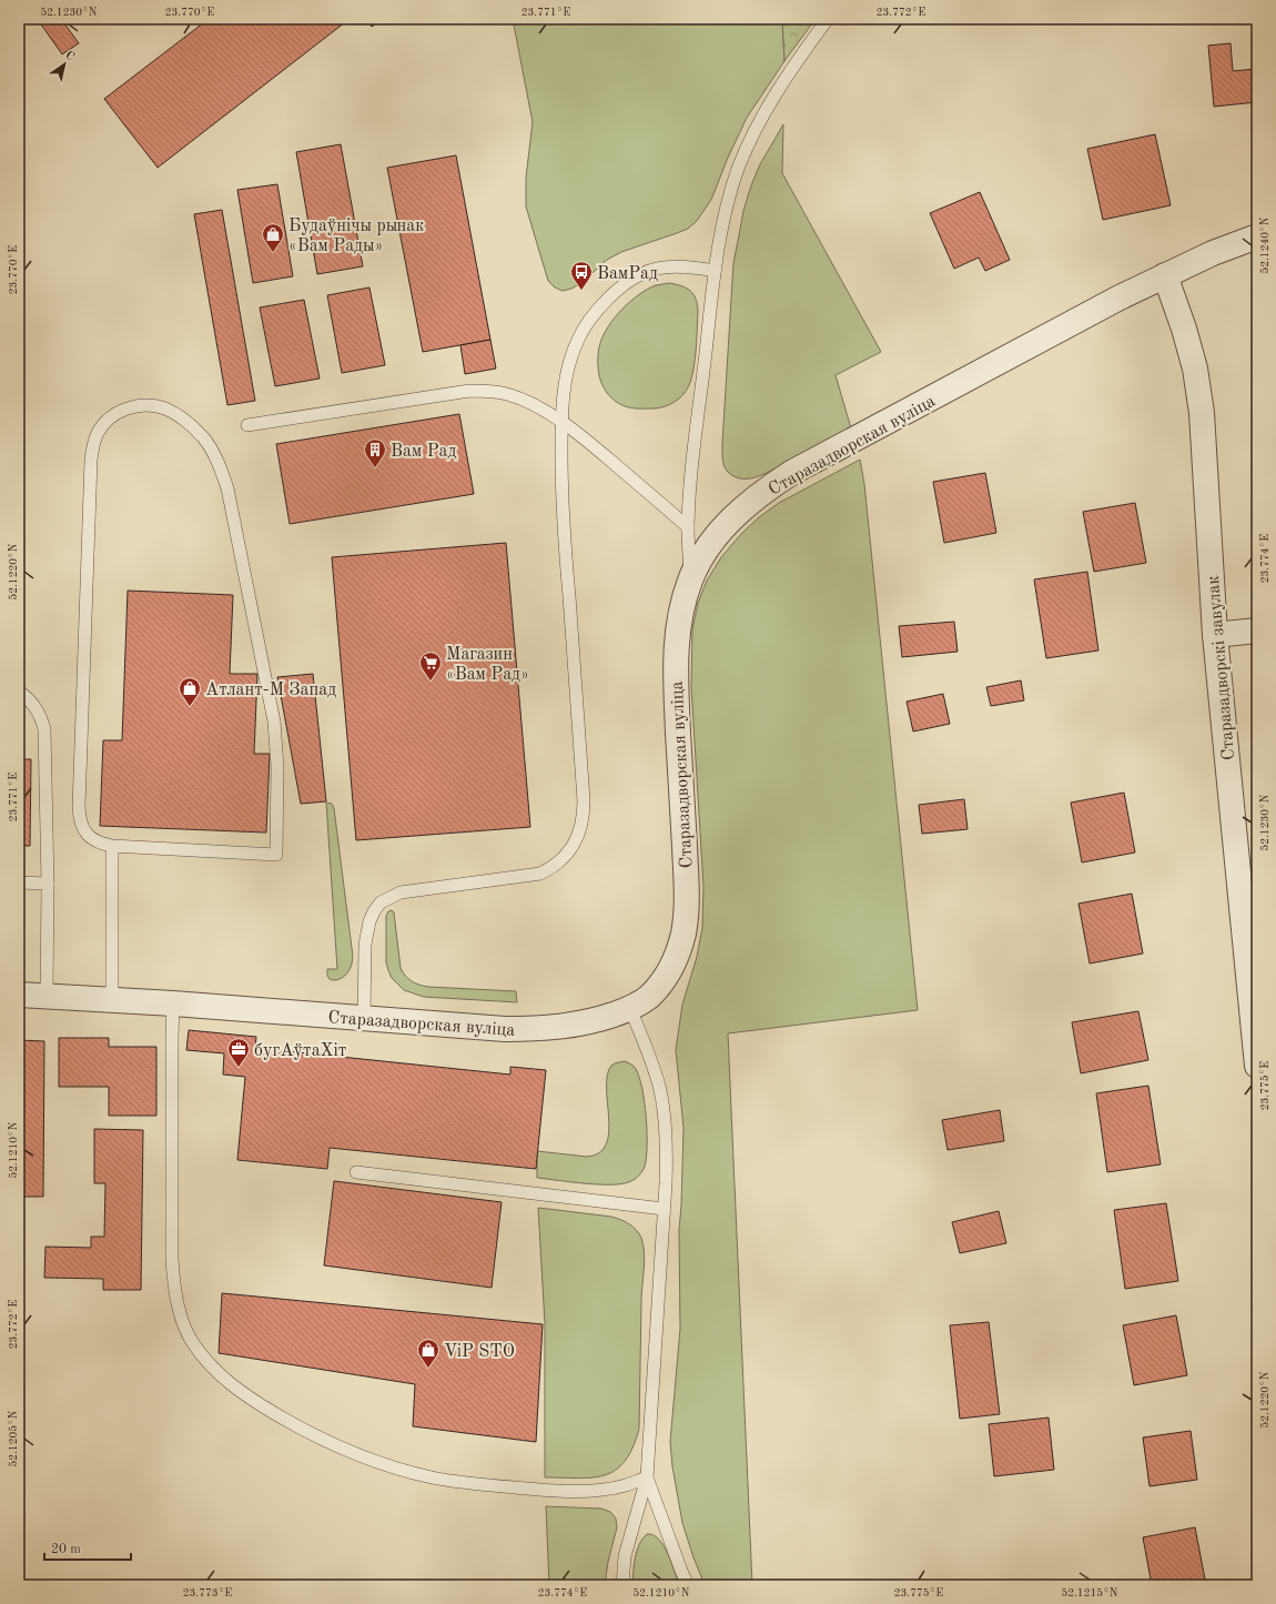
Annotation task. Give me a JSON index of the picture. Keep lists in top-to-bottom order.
{
  "streets": {
    "street": ["Старазадворская вуліца", "Старазадворскі завулак"]
  },
  "crossings": [
    ["Старазадворская вуліца", "Старазадворскі завулак"]
  ],
  "places": {
    "shop": ["Будаўнічы рынак «Вам Рады»", "Атлант-М Запад", "ViP STO"],
    "bus stop": ["ВамРад"],
    "building": ["Вам Рад"],
    "supermarket": ["Магазин «Вам Рад»"],
    "office": ["бугАўтаХіт"]
  },
  "scale_bar": "20 m",
  "north": "top right",
  "coordinates": [
    "52.1230°N",
    "23.770°E",
    "23.771°E",
    "23.772°E",
    "52.1240°N",
    "23.774°E",
    "52.1220°N",
    "23.775°E",
    "52.1210°N",
    "52.1205°N",
    "23.773°E",
    "52.1215°N"
  ]
}
